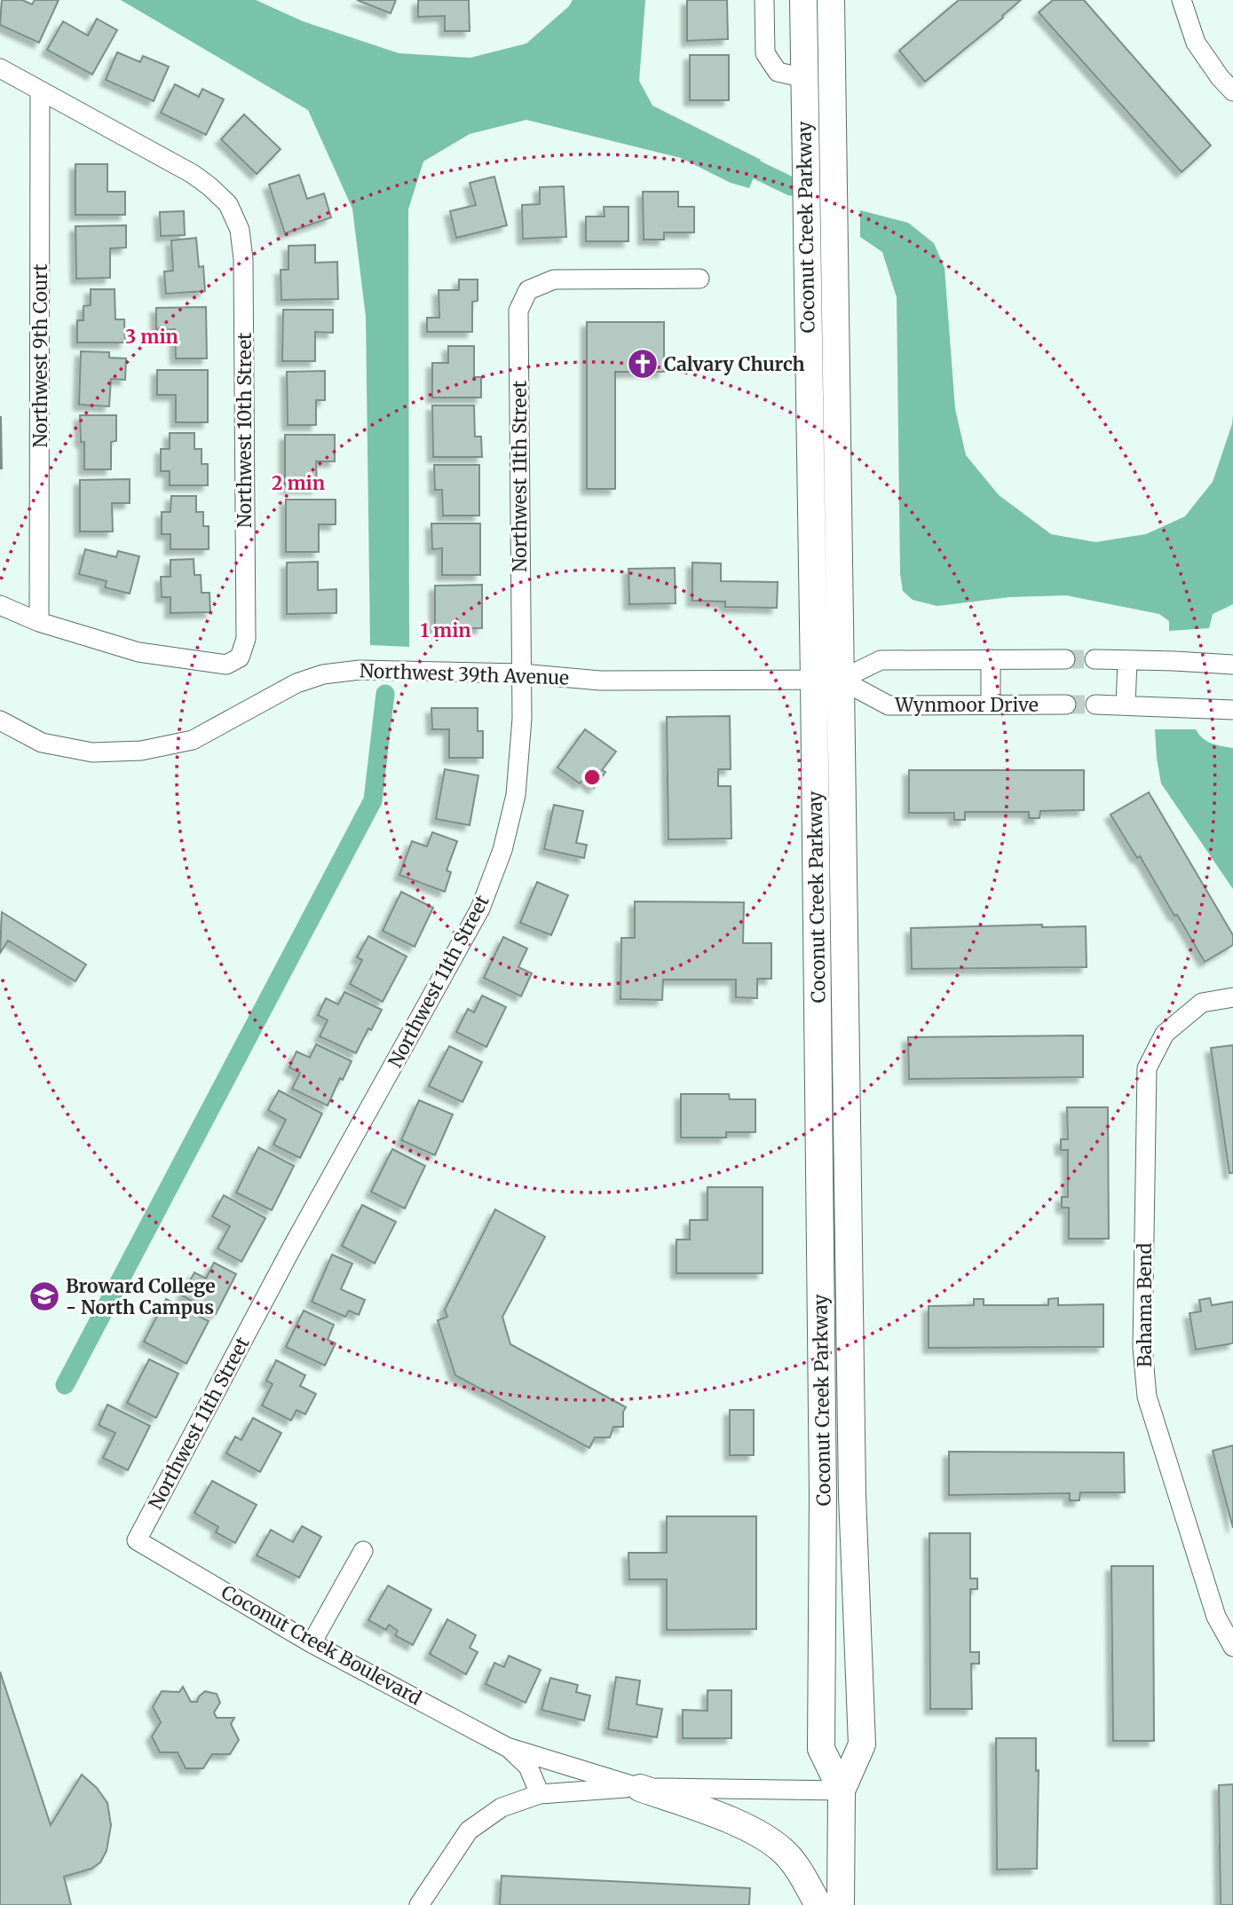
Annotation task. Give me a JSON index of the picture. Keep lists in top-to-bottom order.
{
  "streets": {
    "main road": ["Coconut Creek Parkway"],
    "street": [
      "Northwest 9th Court",
      "Northwest 10th Street",
      "Northwest 11th Street",
      "Northwest 39th Avenue",
      "Wynmoor Drive",
      "Bahama Bend",
      "Coconut Creek Boulevard"
    ]
  },
  "crossings": [
    ["Coconut Creek Parkway", "Northwest 39th Avenue"],
    ["Coconut Creek Parkway", "Wynmoor Drive"],
    ["Coconut Creek Parkway", "Coconut Creek Boulevard"],
    ["Northwest 9th Court", "Northwest 10th Street"],
    ["Northwest 11th Street", "Northwest 39th Avenue"],
    ["Northwest 11th Street", "Coconut Creek Boulevard"],
    ["Northwest 39th Avenue", "Wynmoor Drive"]
  ],
  "places": {
    "church": ["Calvary Church"],
    "school or university": ["Broward College - North Campus"]
  },
  "rings": ["3 min", "2 min", "1 min"]
}
